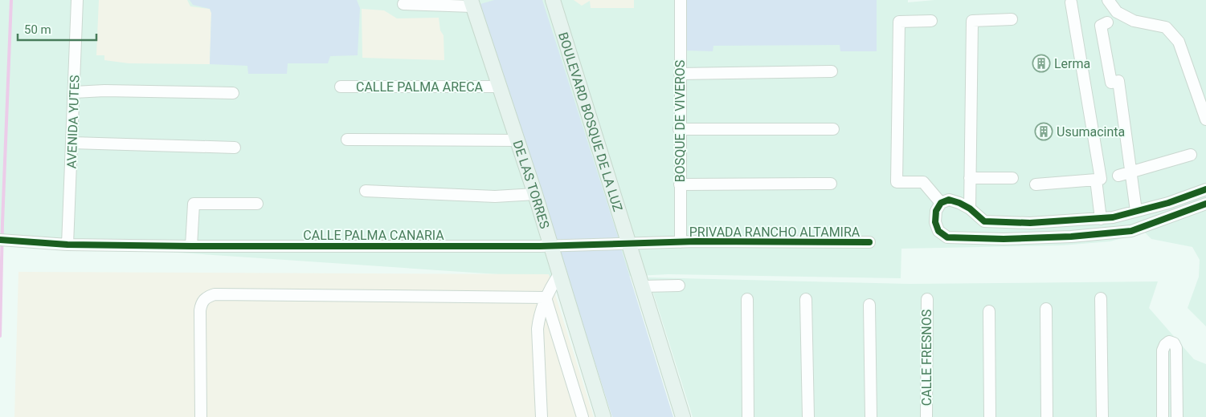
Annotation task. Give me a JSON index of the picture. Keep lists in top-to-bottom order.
{
  "streets": {
    "main road": ["BOULEVARD BOSQUE DE LA LUZ", "DE LAS TORRES"],
    "street": [
      "CALLE PALMA ARECA",
      "BOSQUE DE VIVEROS",
      "AVENIDA YUTES",
      "PRIVADA RANCHO ALTAMIRA",
      "CALLE PALMA CANARIA",
      "CALLE FRESNOS"
    ]
  },
  "crossings": [
    ["CALLE PALMA ARECA", "DE LAS TORRES"],
    ["BOSQUE DE VIVEROS", "PRIVADA RANCHO ALTAMIRA"],
    ["BOSQUE DE VIVEROS", "CALLE PALMA CANARIA"],
    ["AVENIDA YUTES", "CALLE PALMA CANARIA"],
    ["BOULEVARD BOSQUE DE LA LUZ", "CALLE PALMA CANARIA"],
    ["DE LAS TORRES", "CALLE PALMA CANARIA"],
    ["PRIVADA RANCHO ALTAMIRA", "CALLE PALMA CANARIA"]
  ],
  "places": {
    "building": ["Lerma", "Usumacinta"]
  },
  "scale_bar": "50 m"
}
